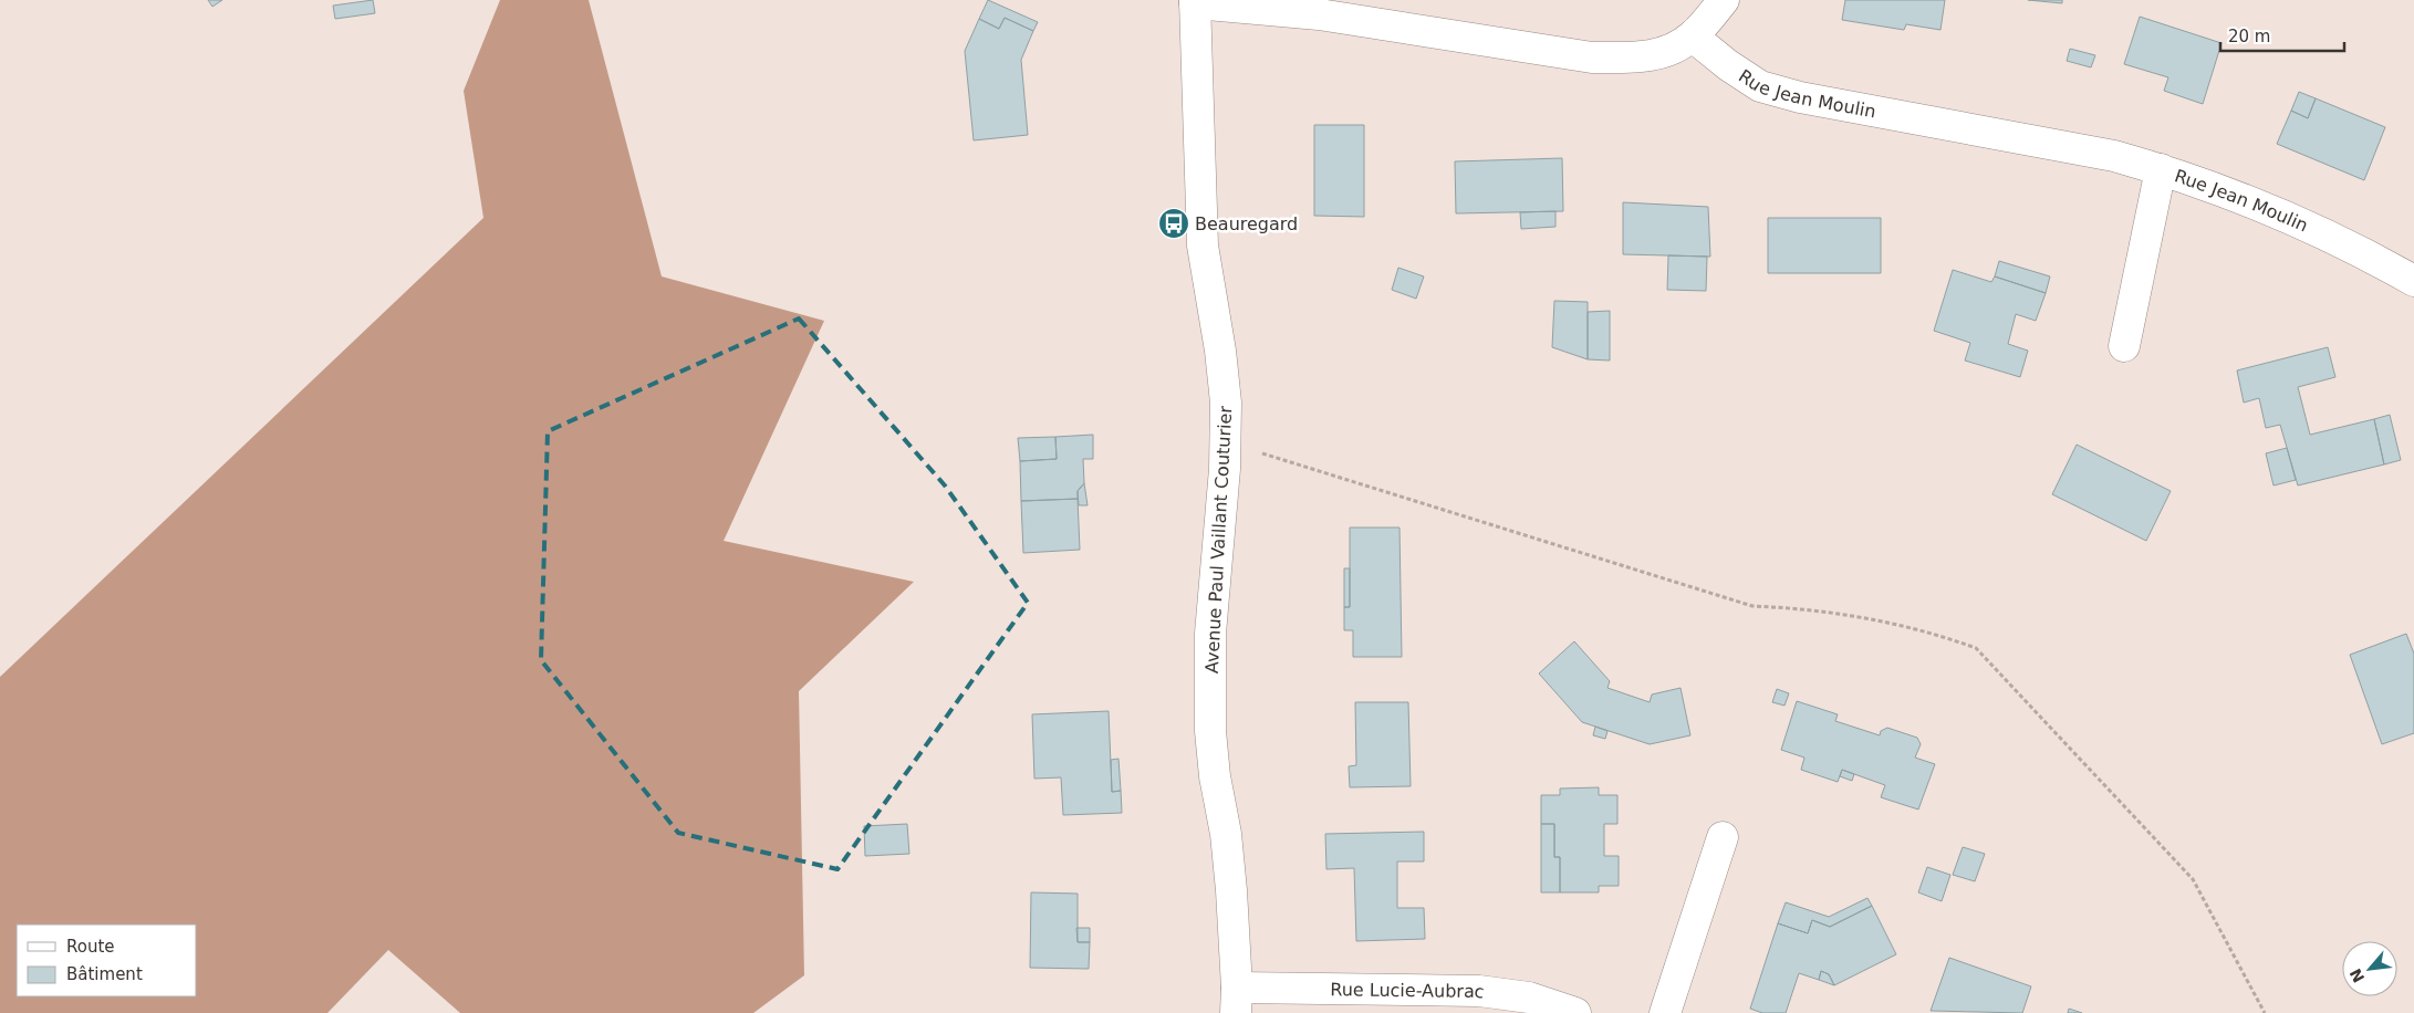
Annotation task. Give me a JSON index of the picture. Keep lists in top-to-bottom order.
{
  "streets": {
    "street": ["Rue Jean Moulin", "Avenue Paul Vaillant Couturier", "Rue Lucie-Aubrac"]
  },
  "crossings": [
    ["Avenue Paul Vaillant Couturier", "Rue Lucie-Aubrac"]
  ],
  "places": {
    "bus stop": ["Beauregard"]
  },
  "legend": ["Route", "Bâtiment"],
  "scale_bar": "20 m",
  "north": "bottom left"
}
